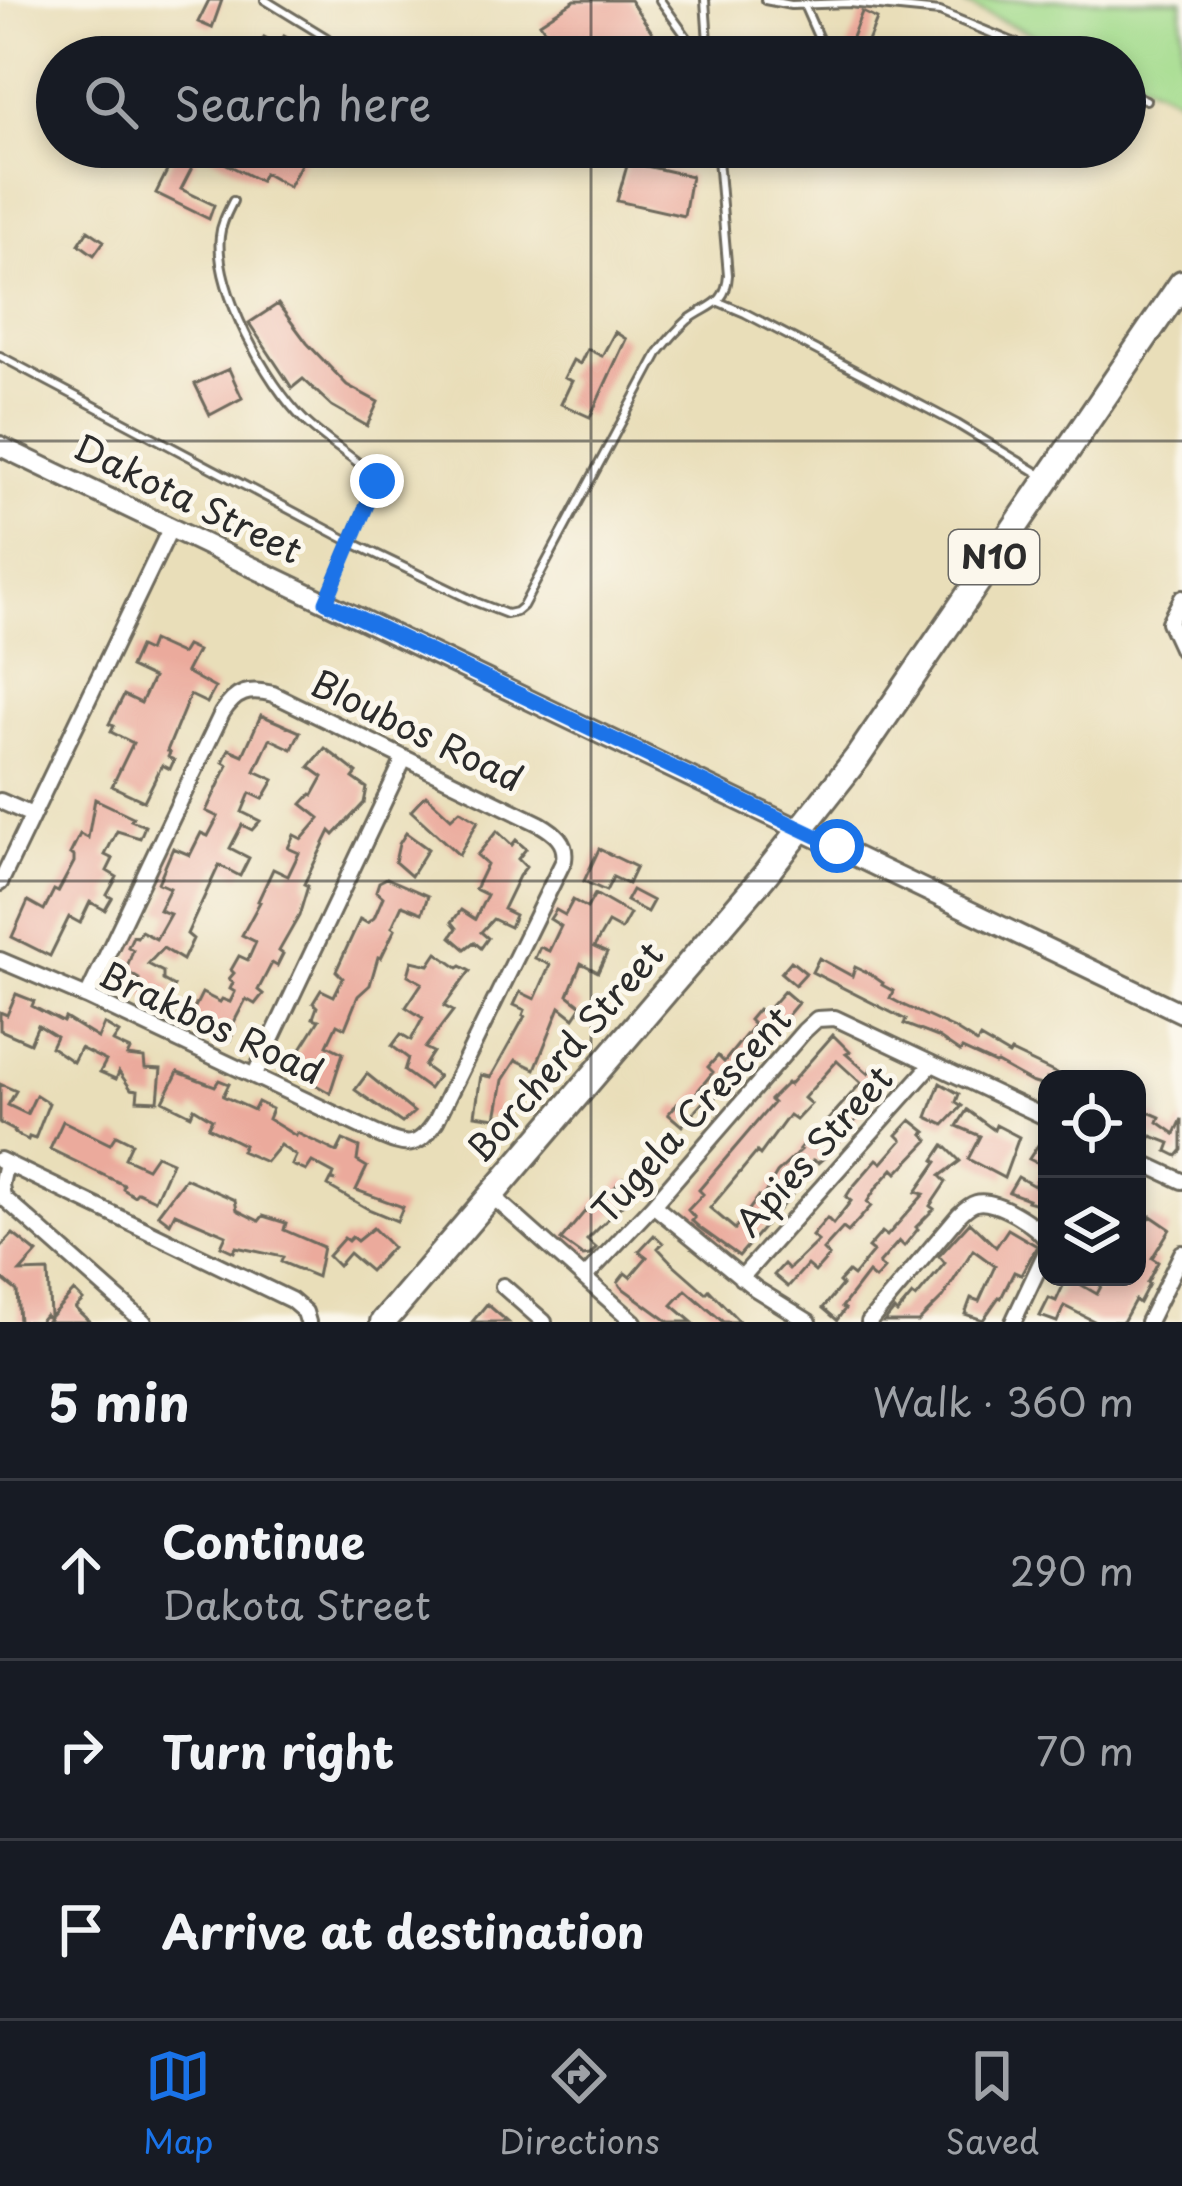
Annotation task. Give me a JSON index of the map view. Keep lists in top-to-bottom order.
{
  "streets": {
    "highway": ["N10", "Borcherd Street"],
    "street": [
      "Dakota Street",
      "Bloubos Road",
      "Brakbos Road",
      "Tugela Crescent",
      "Apies Street"
    ]
  },
  "crossings": [
    ["Dakota Street", "N10"],
    ["Dakota Street", "Borcherd Street"],
    ["N10", "Borcherd Street"],
    ["Bloubos Road", "Brakbos Road"],
    ["Tugela Crescent", "Apies Street"]
  ],
  "page": {
    "search": "Search here",
    "heading": ["5 min", "Walk · 360 m"],
    "list": [
      ["Continue", "Dakota Street", "290 m"],
      ["Turn right", "70 m"],
      "Arrive at destination"
    ],
    "nav": ["Map", "Directions", "Saved"]
  }
}
